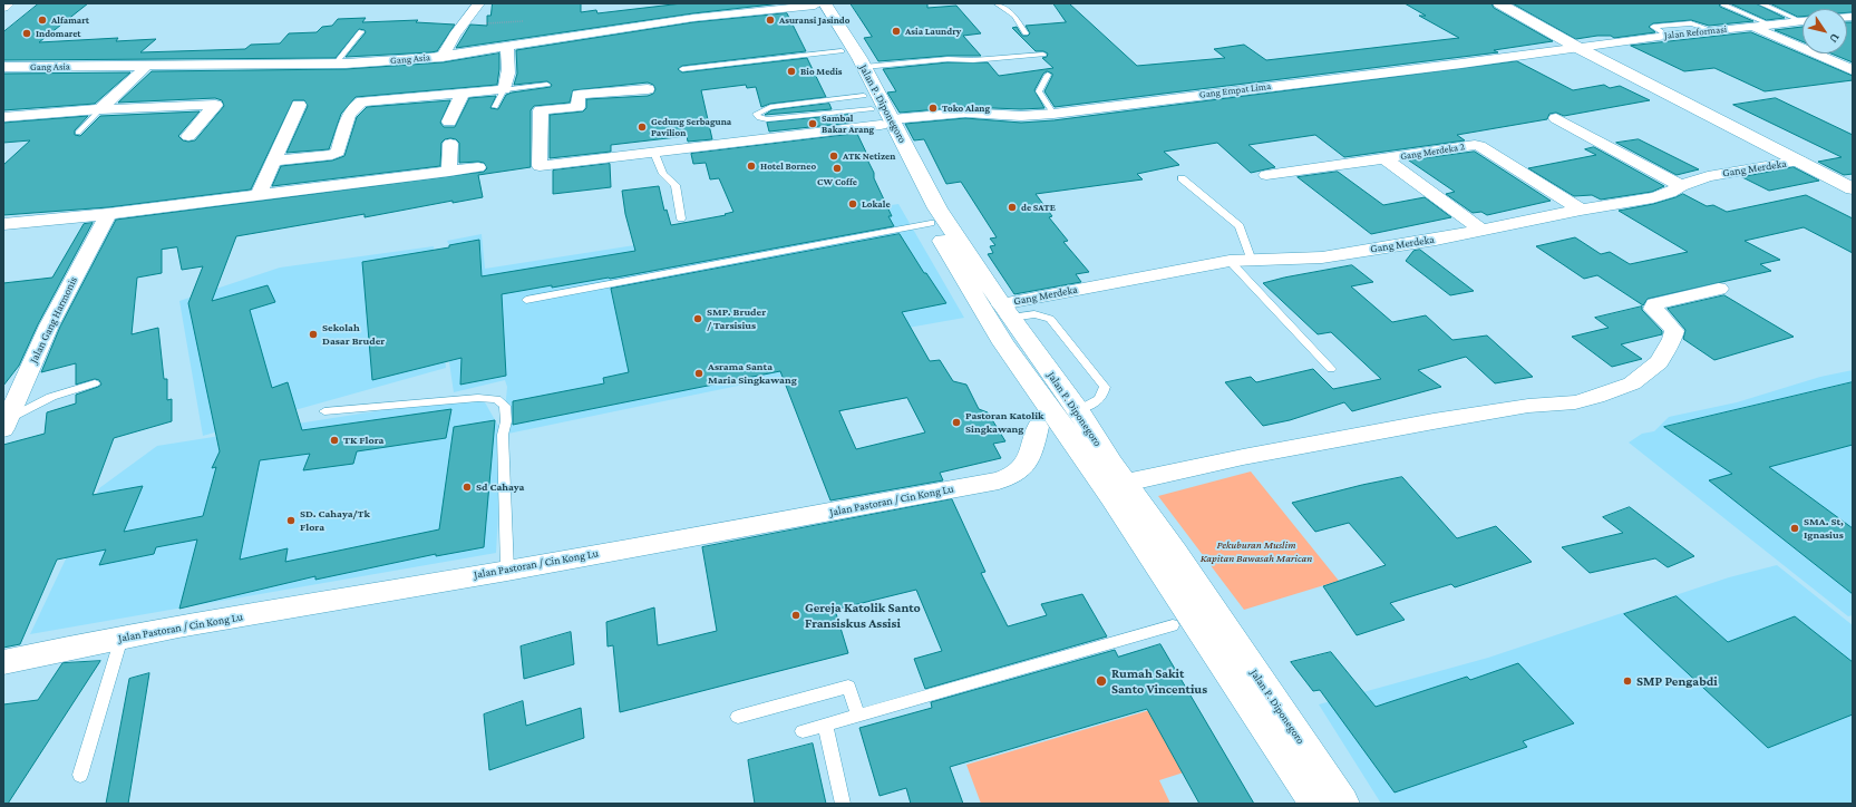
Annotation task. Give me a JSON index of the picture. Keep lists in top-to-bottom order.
{
  "streets": {
    "main road": ["Jalan P. Diponegoro"],
    "street": [
      "Jalan Reformasi",
      "Gang Asia",
      "Gang Empat Lima",
      "Gang Merdeka 2",
      "Gang Merdeka",
      "Jalan Gang Harmonis",
      "Jalan Pastoran / Cin Kong Lu"
    ]
  },
  "crossings": [
    ["Jalan Reformasi", "Gang Empat Lima"],
    ["Gang Asia", "Jalan P. Diponegoro"],
    ["Gang Empat Lima", "Jalan P. Diponegoro"],
    ["Jalan P. Diponegoro", "Gang Merdeka"],
    ["Gang Merdeka 2", "Gang Merdeka"]
  ],
  "parks": ["Pekuburan Muslim Kapitan Bawasah Marican"],
  "places": [
    "Alfamart",
    "Asuransi Jasindo",
    "Asia Laundry",
    "Indomaret",
    "Bio Medis",
    "Toko Alang",
    "Sambal Bakar Arang",
    "Gedung Serbaguna Pavilion",
    "ATK Netizen",
    "Hotel Borneo",
    "CW Coffe",
    "Lokale",
    "de SATE",
    "SMP. Bruder / Tarsisius",
    "Sekolah Dasar Bruder",
    "Asrama Santa Maria Singkawang",
    "Pastoran Katolik Singkawang",
    "TK Flora",
    "Sd Cahaya",
    "SD. Cahaya/Tk Flora",
    "SMA. St, Ignasius",
    "Gereja Katolik Santo Fransiskus Assisi",
    "Rumah Sakit Santo Vincentius",
    "SMP Pengabdi"
  ],
  "north": "bottom right"
}
